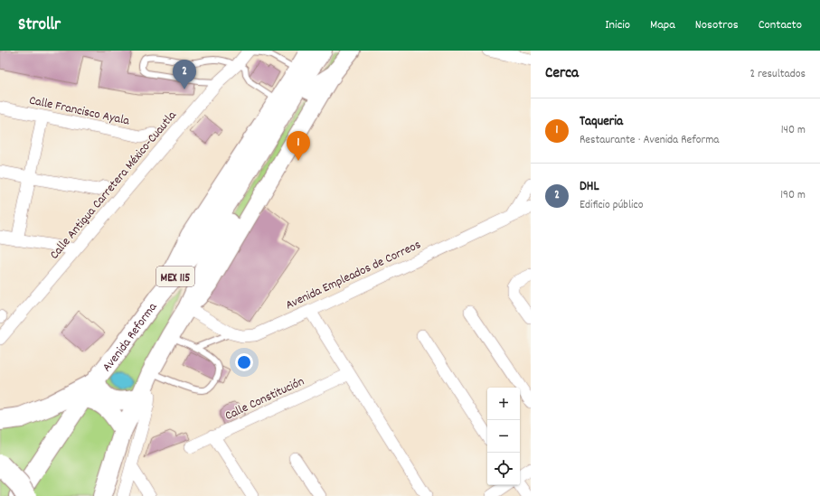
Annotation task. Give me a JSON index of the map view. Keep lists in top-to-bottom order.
{
  "streets": {
    "main road": ["MEX 115", "Avenida Reforma"],
    "street": [
      "Calle Francisco Ayala",
      "Calle Antigua Carretera México-Cuautla",
      "Avenida Empleados de Correos",
      "Calle Constitución"
    ]
  },
  "crossings": [
    ["Avenida Empleados de Correos", "MEX 115"]
  ],
  "page": {
    "header": "Strollr",
    "nav": [
      "Inicio",
      "Mapa",
      "Nosotros",
      "Contacto"
    ],
    "heading": ["Cerca", "2 resultados"],
    "pins": ["2", "1"],
    "list": [
      {
        "mark": "1",
        "name": "Taqueria",
        "note": "Restaurante · Avenida Reforma",
        "value": "140 m"
      },
      {
        "mark": "2",
        "name": "DHL",
        "note": "Edificio público",
        "value": "190 m"
      }
    ],
    "map_buttons": ["+", "−"]
  }
}
